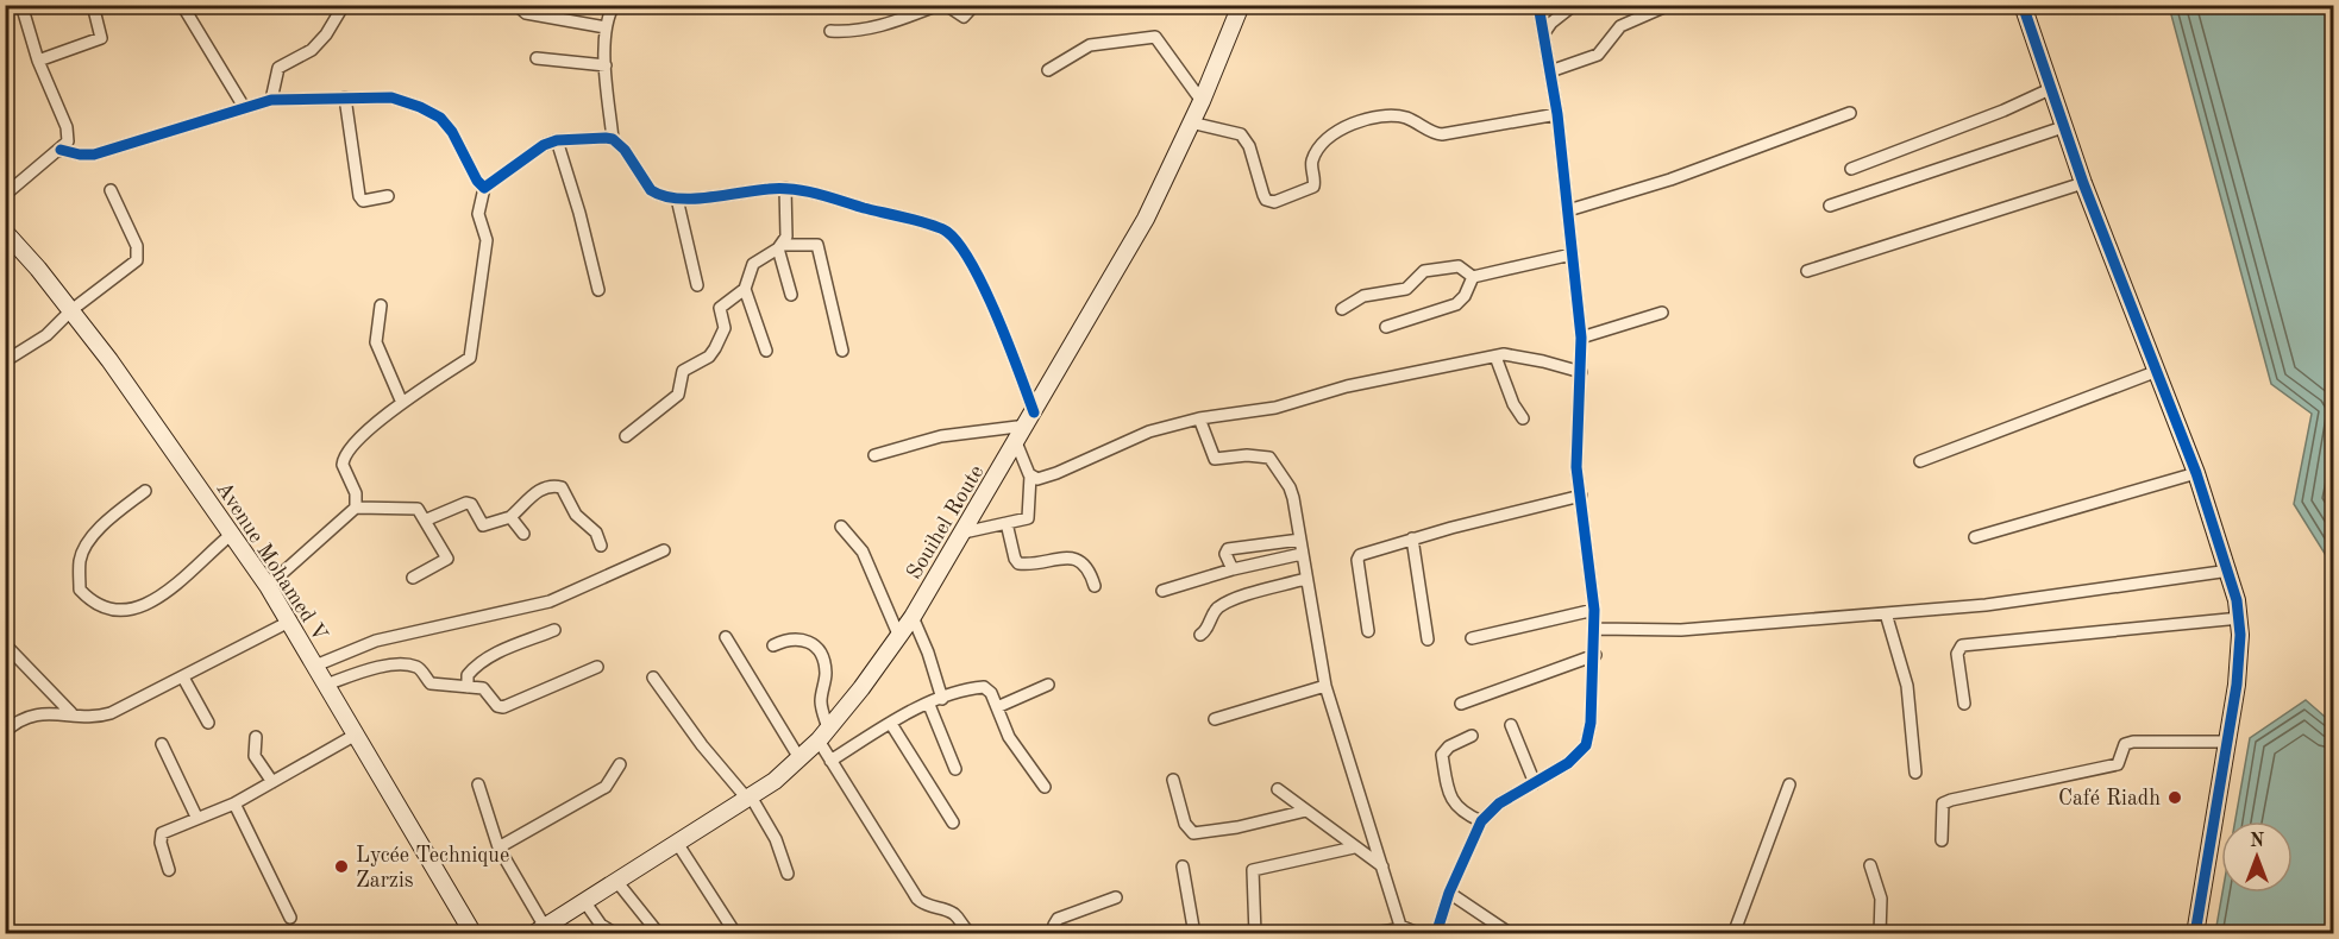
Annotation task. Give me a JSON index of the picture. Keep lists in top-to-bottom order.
{
  "streets": {
    "main road": ["Souihel Route", "Avenue Mohamed V"]
  },
  "places": ["Café Riadh", "Lycée Technique Zarzis"],
  "north": "top"
}
